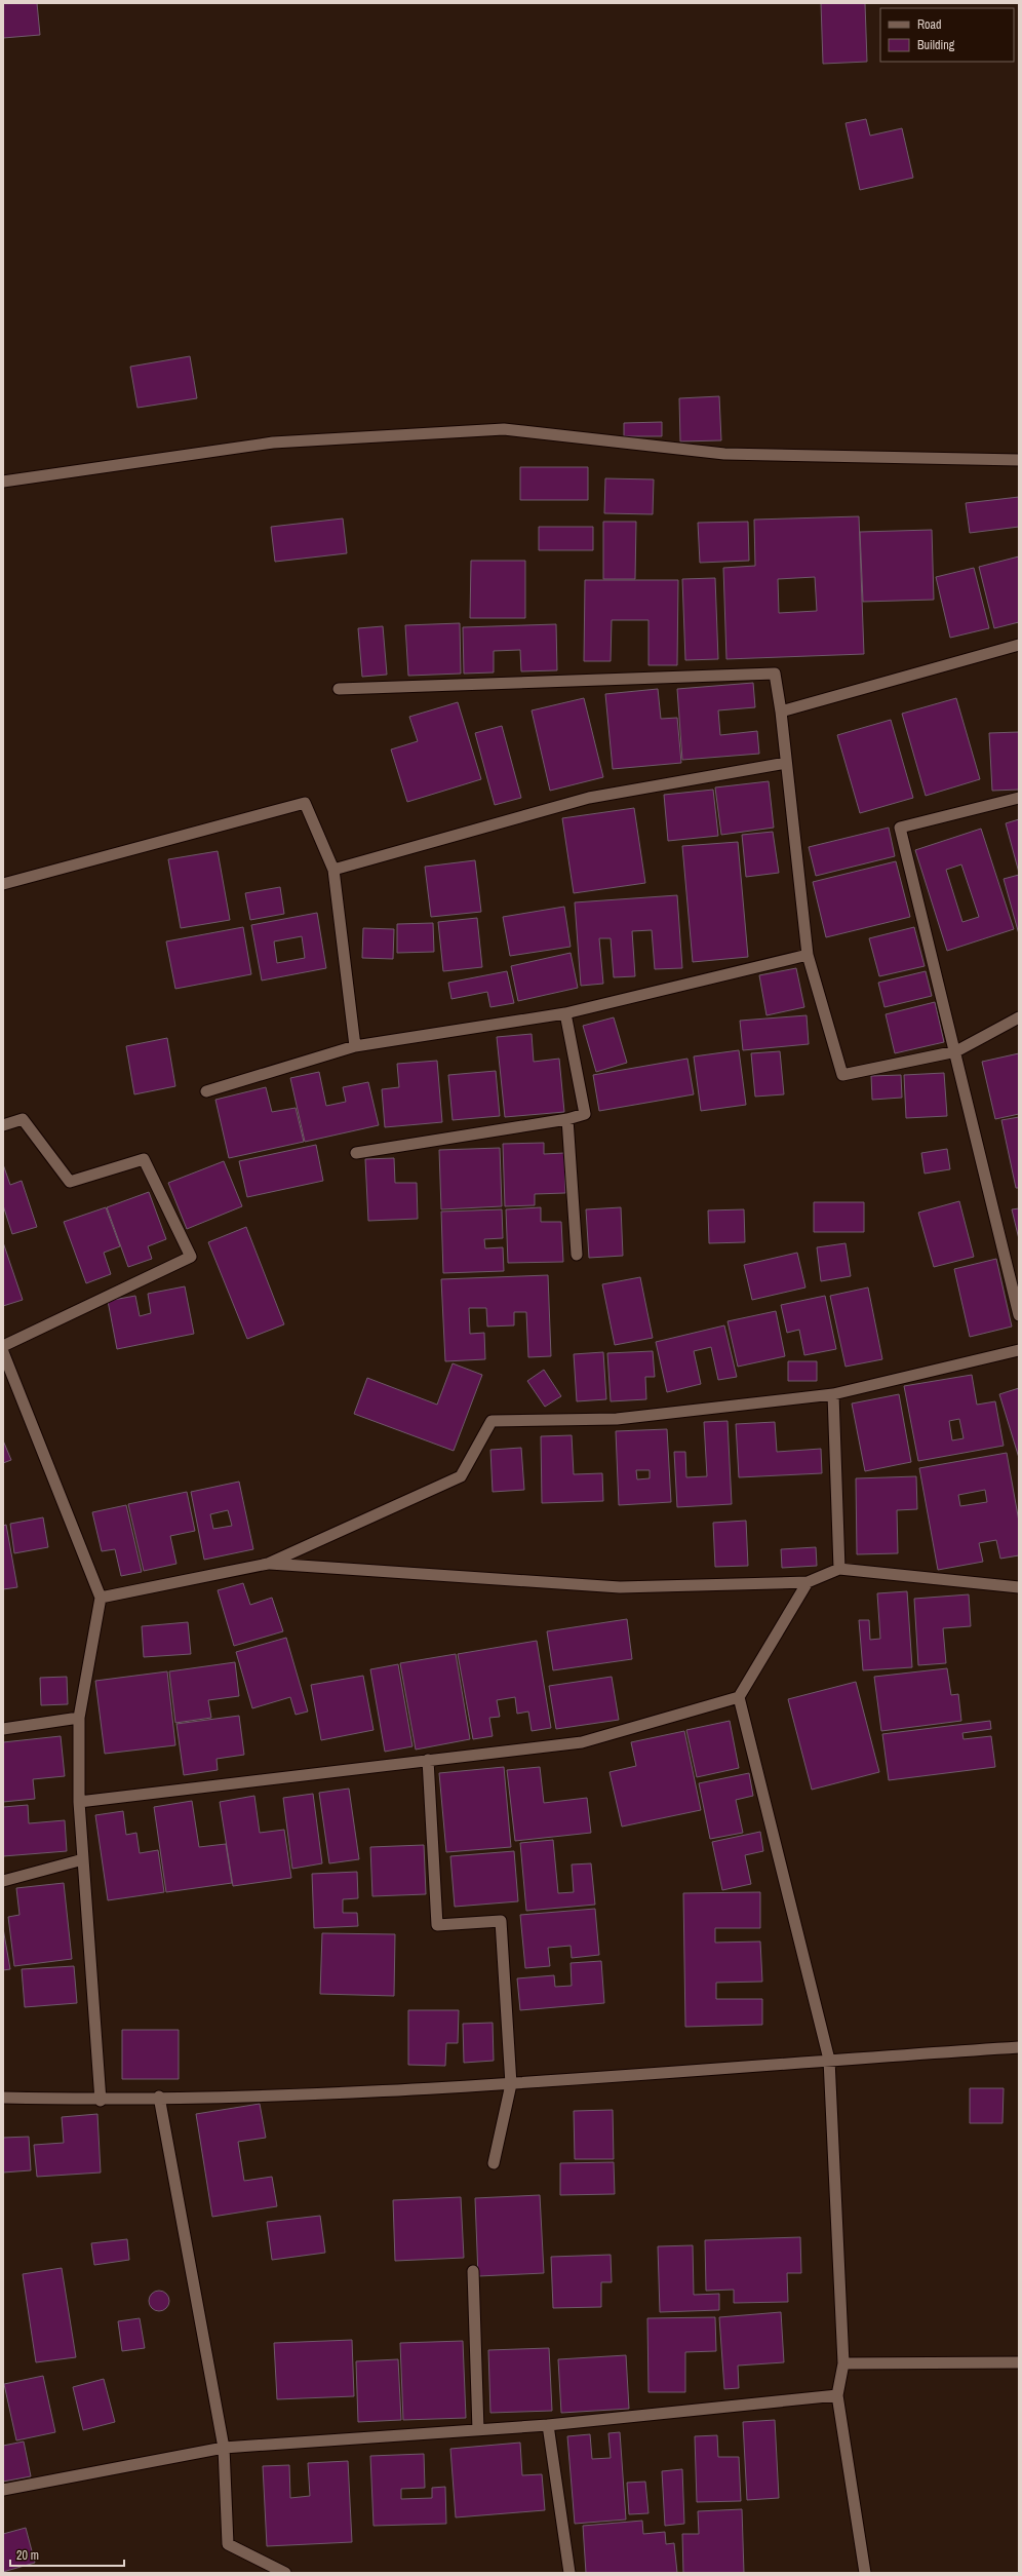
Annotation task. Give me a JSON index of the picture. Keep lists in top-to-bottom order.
{
  "legend": ["Road", "Building"],
  "scale_bar": "20 m"
}
